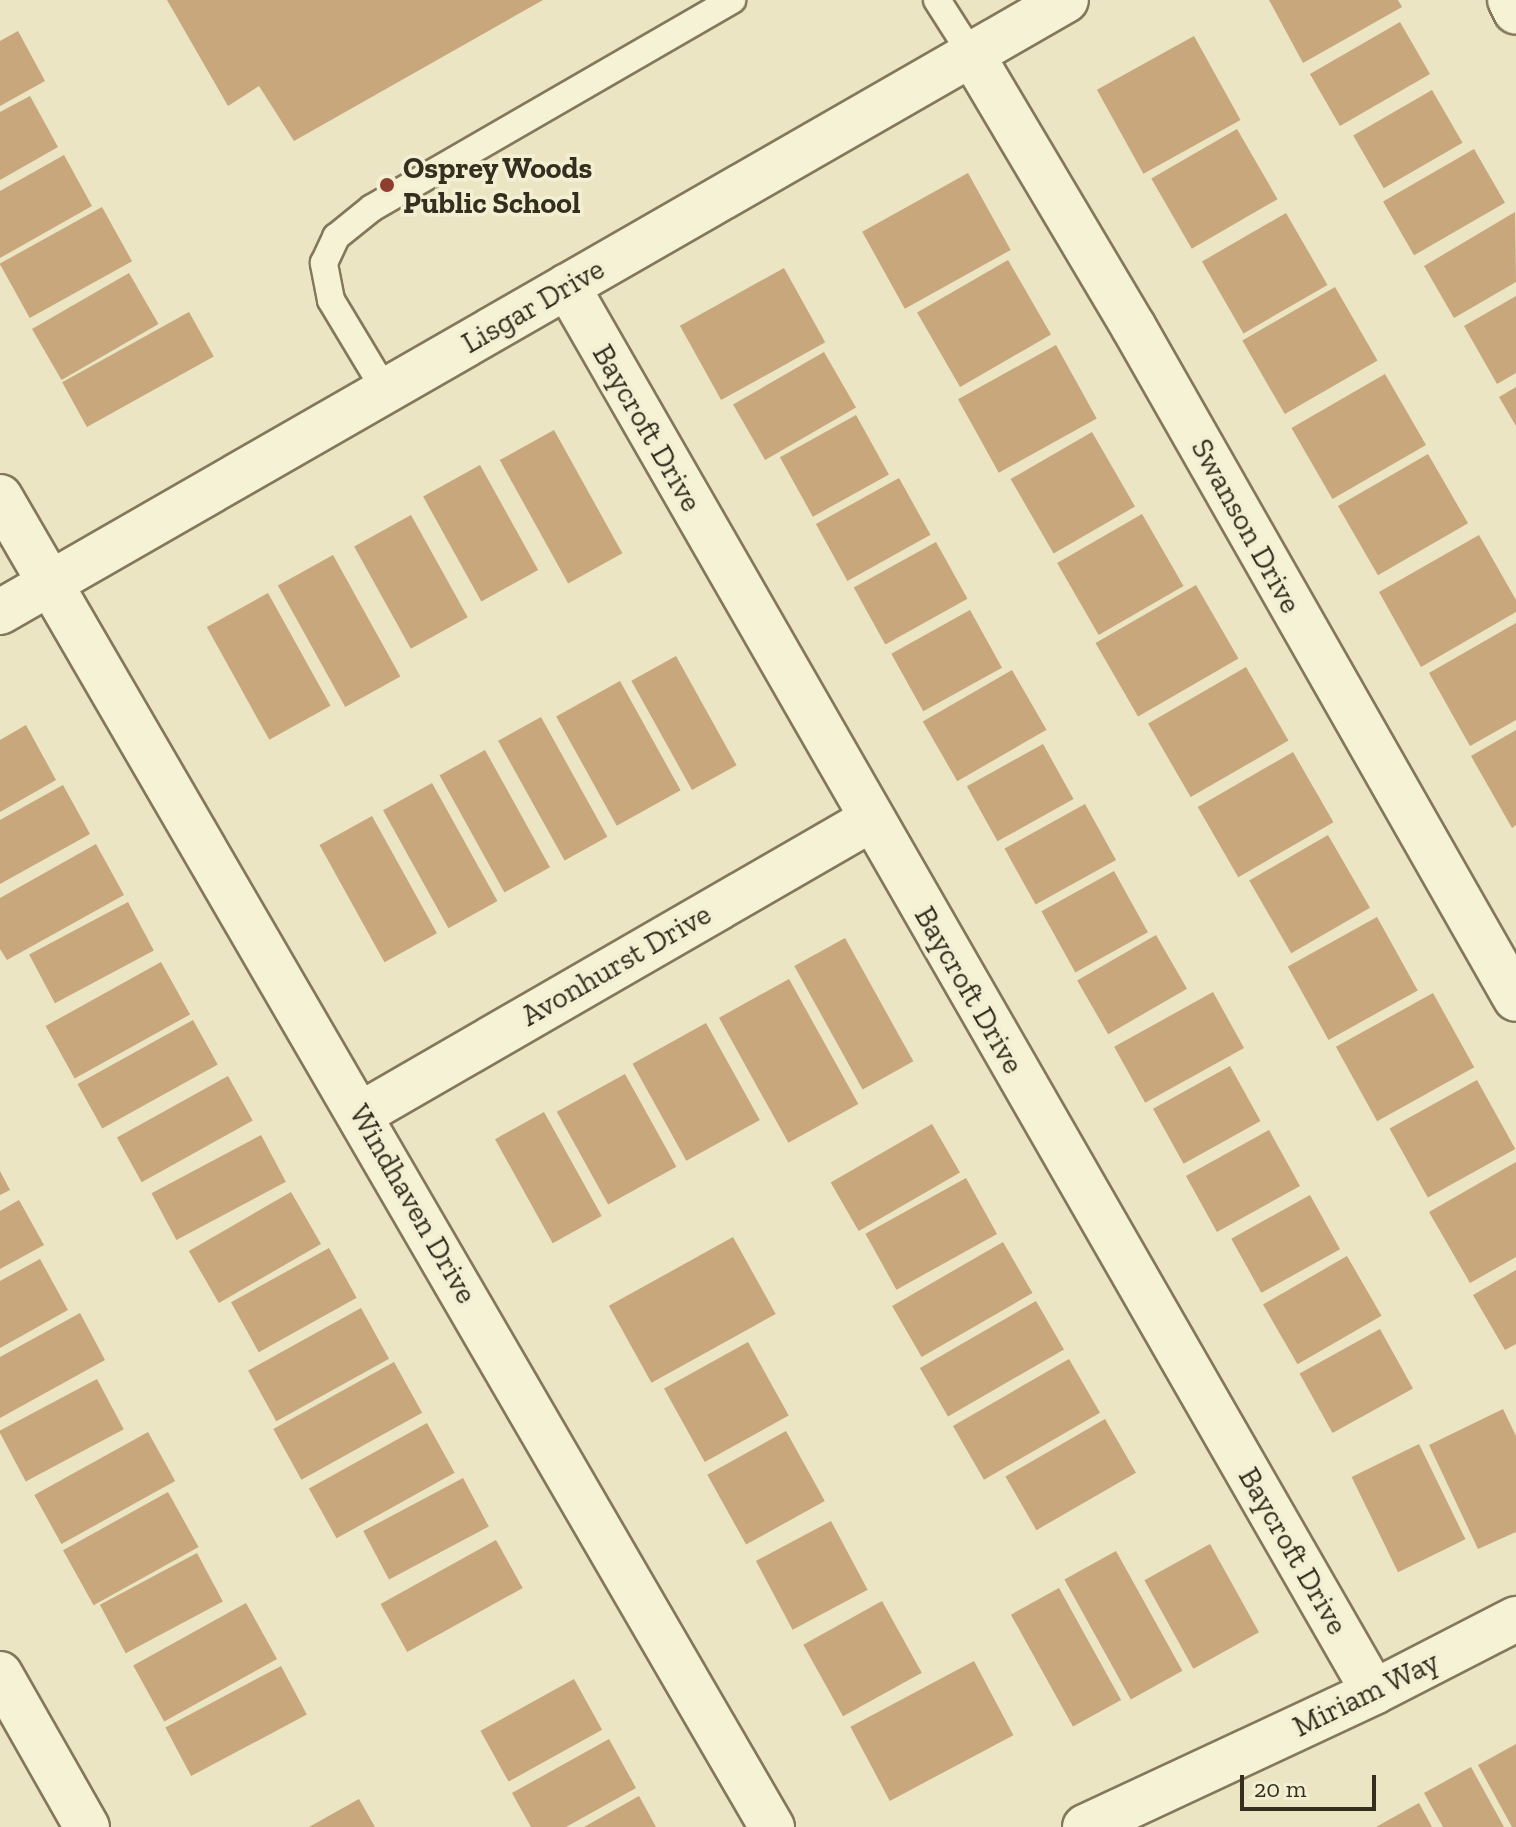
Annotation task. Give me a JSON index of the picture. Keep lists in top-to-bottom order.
{
  "streets": {
    "street": [
      "Lisgar Drive",
      "Baycroft Drive",
      "Swanson Drive",
      "Avonhurst Drive",
      "Windhaven Drive",
      "Miriam Way"
    ]
  },
  "crossings": [
    ["Lisgar Drive", "Baycroft Drive"],
    ["Lisgar Drive", "Swanson Drive"],
    ["Lisgar Drive", "Windhaven Drive"],
    ["Baycroft Drive", "Avonhurst Drive"],
    ["Baycroft Drive", "Miriam Way"],
    ["Avonhurst Drive", "Windhaven Drive"]
  ],
  "places": ["Osprey Woods Public School"],
  "scale_bar": "20 m"
}
